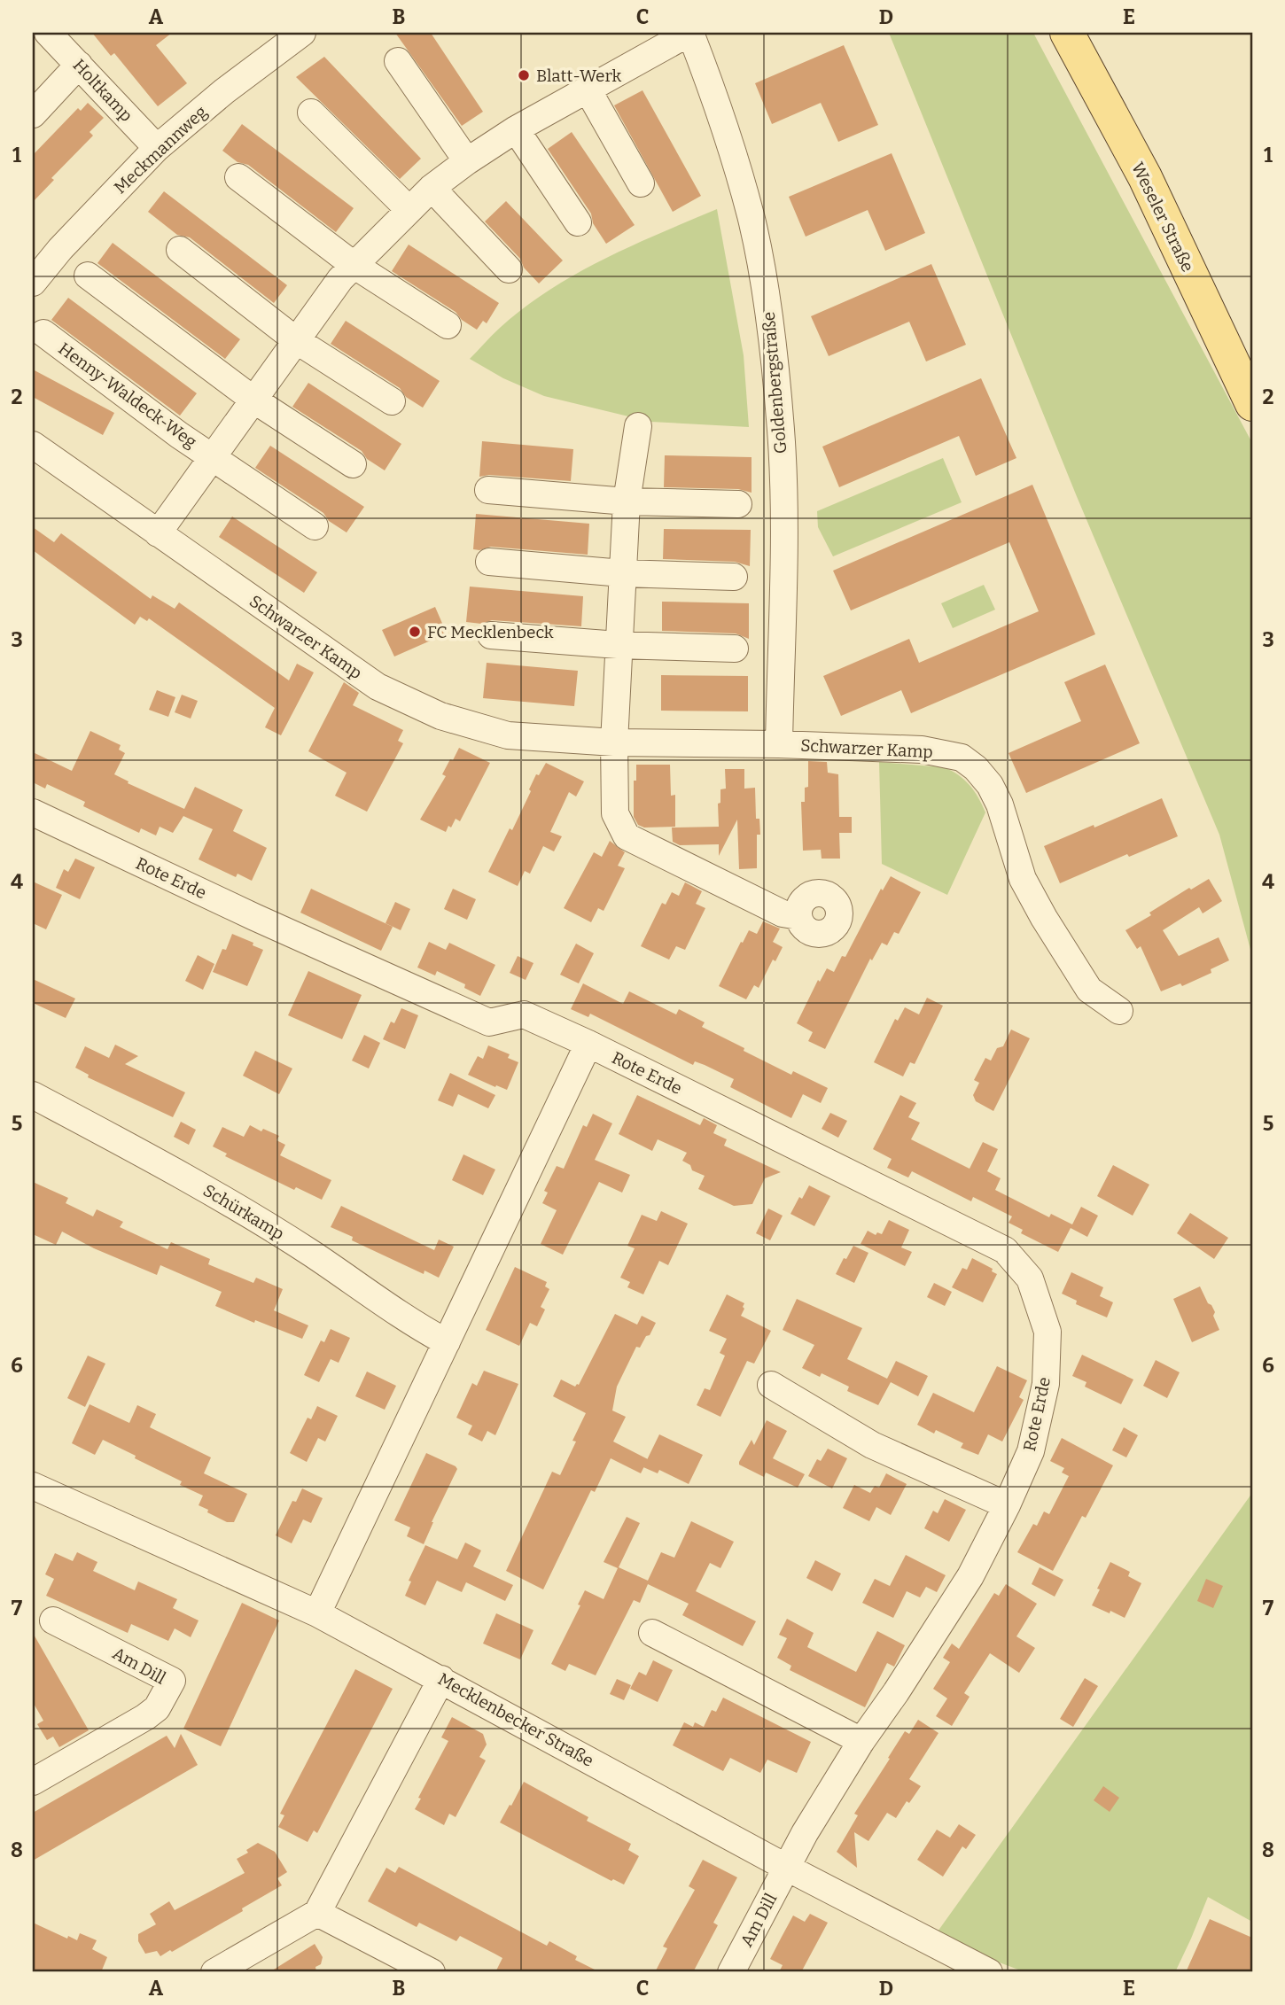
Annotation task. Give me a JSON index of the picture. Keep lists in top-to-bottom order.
{
  "streets": {
    "main road": ["Weseler Straße"],
    "street": [
      "Holtkamp",
      "Meckmannweg",
      "Goldenbergstraße",
      "Henny-Waldeck-Weg",
      "Schwarzer Kamp",
      "Rote Erde",
      "Schürkamp",
      "Am Dill",
      "Mecklenbecker Straße"
    ]
  },
  "crossings": [
    ["Holtkamp", "Meckmannweg"],
    ["Goldenbergstraße", "Henny-Waldeck-Weg"],
    ["Goldenbergstraße", "Schwarzer Kamp"],
    ["Henny-Waldeck-Weg", "Schwarzer Kamp"],
    ["Rote Erde", "Am Dill"],
    ["Rote Erde", "Mecklenbecker Straße"],
    ["Am Dill", "Mecklenbecker Straße"]
  ],
  "places": ["Blatt-Werk", "FC Mecklenbeck"],
  "grid": {
    "columns": [
      "A",
      "B",
      "C",
      "D",
      "E"
    ],
    "rows": [
      "1",
      "2",
      "3",
      "4",
      "5",
      "6",
      "7",
      "8"
    ]
  }
}
